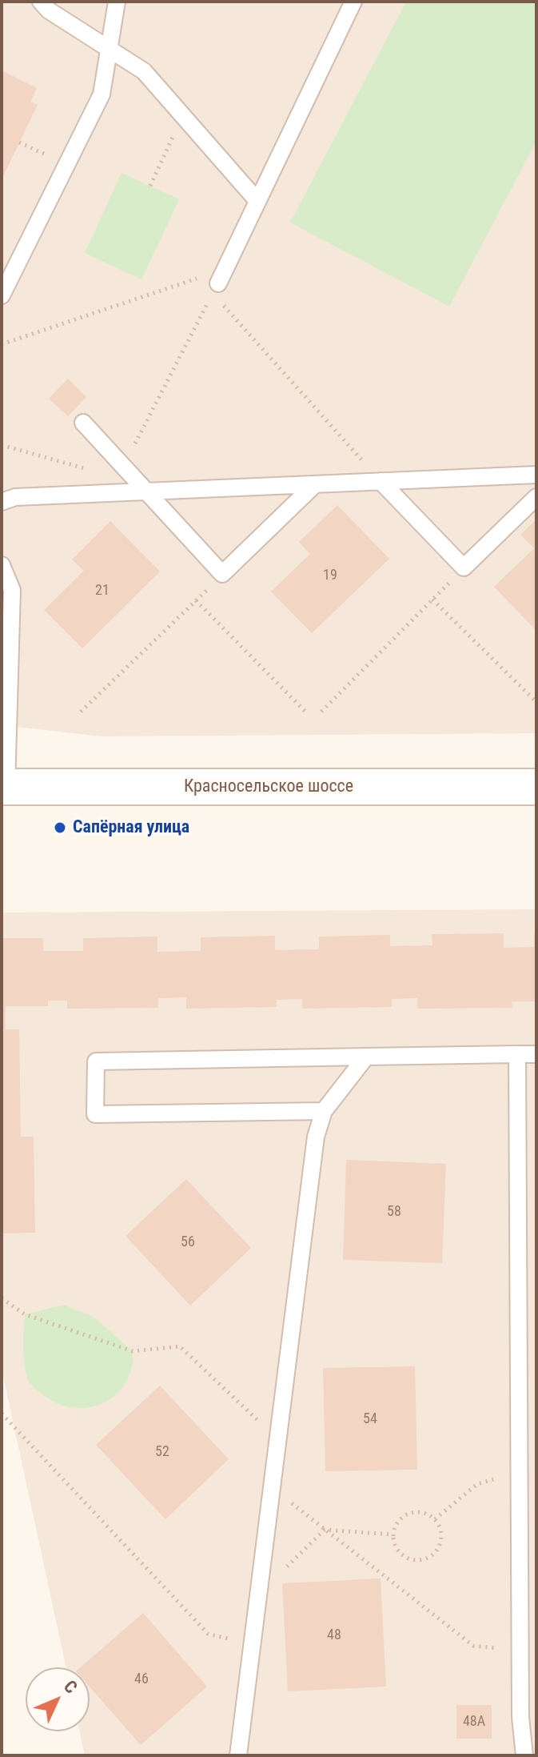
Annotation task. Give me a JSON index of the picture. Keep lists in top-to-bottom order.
{
  "streets": {
    "main road": ["Красносельское шоссе"]
  },
  "places": ["Сапёрная улица"],
  "house_numbers": [
    "19",
    "21",
    "58",
    "56",
    "54",
    "52",
    "48",
    "46",
    "48А"
  ],
  "north": "top right"
}
